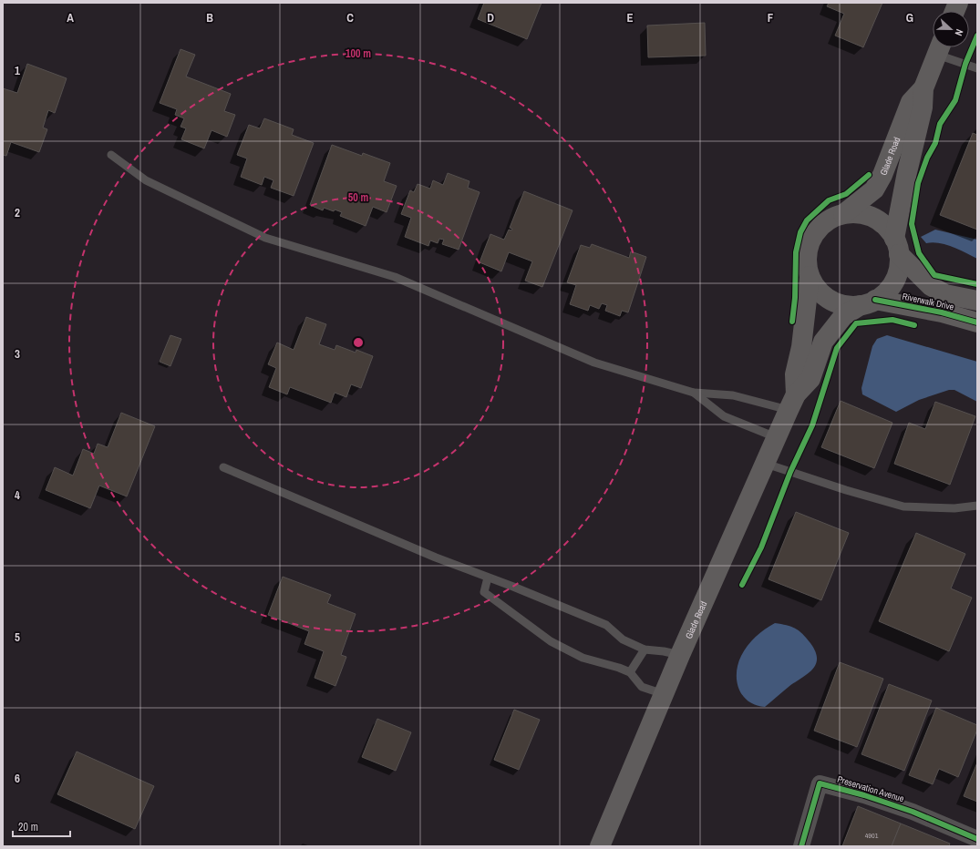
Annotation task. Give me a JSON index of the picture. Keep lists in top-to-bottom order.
{
  "streets": {
    "main road": ["Glade Road", "Riverwalk Drive"],
    "street": ["Preservation Avenue"]
  },
  "crossings": [
    ["Glade Road", "Riverwalk Drive"]
  ],
  "house_numbers": ["4901"],
  "scale_bar": "20 m",
  "north": "right",
  "grid": {
    "columns": [
      "A",
      "B",
      "C",
      "D",
      "E",
      "F",
      "G"
    ],
    "rows": [
      "1",
      "2",
      "3",
      "4",
      "5",
      "6"
    ]
  },
  "rings": ["100 m", "50 m"]
}
